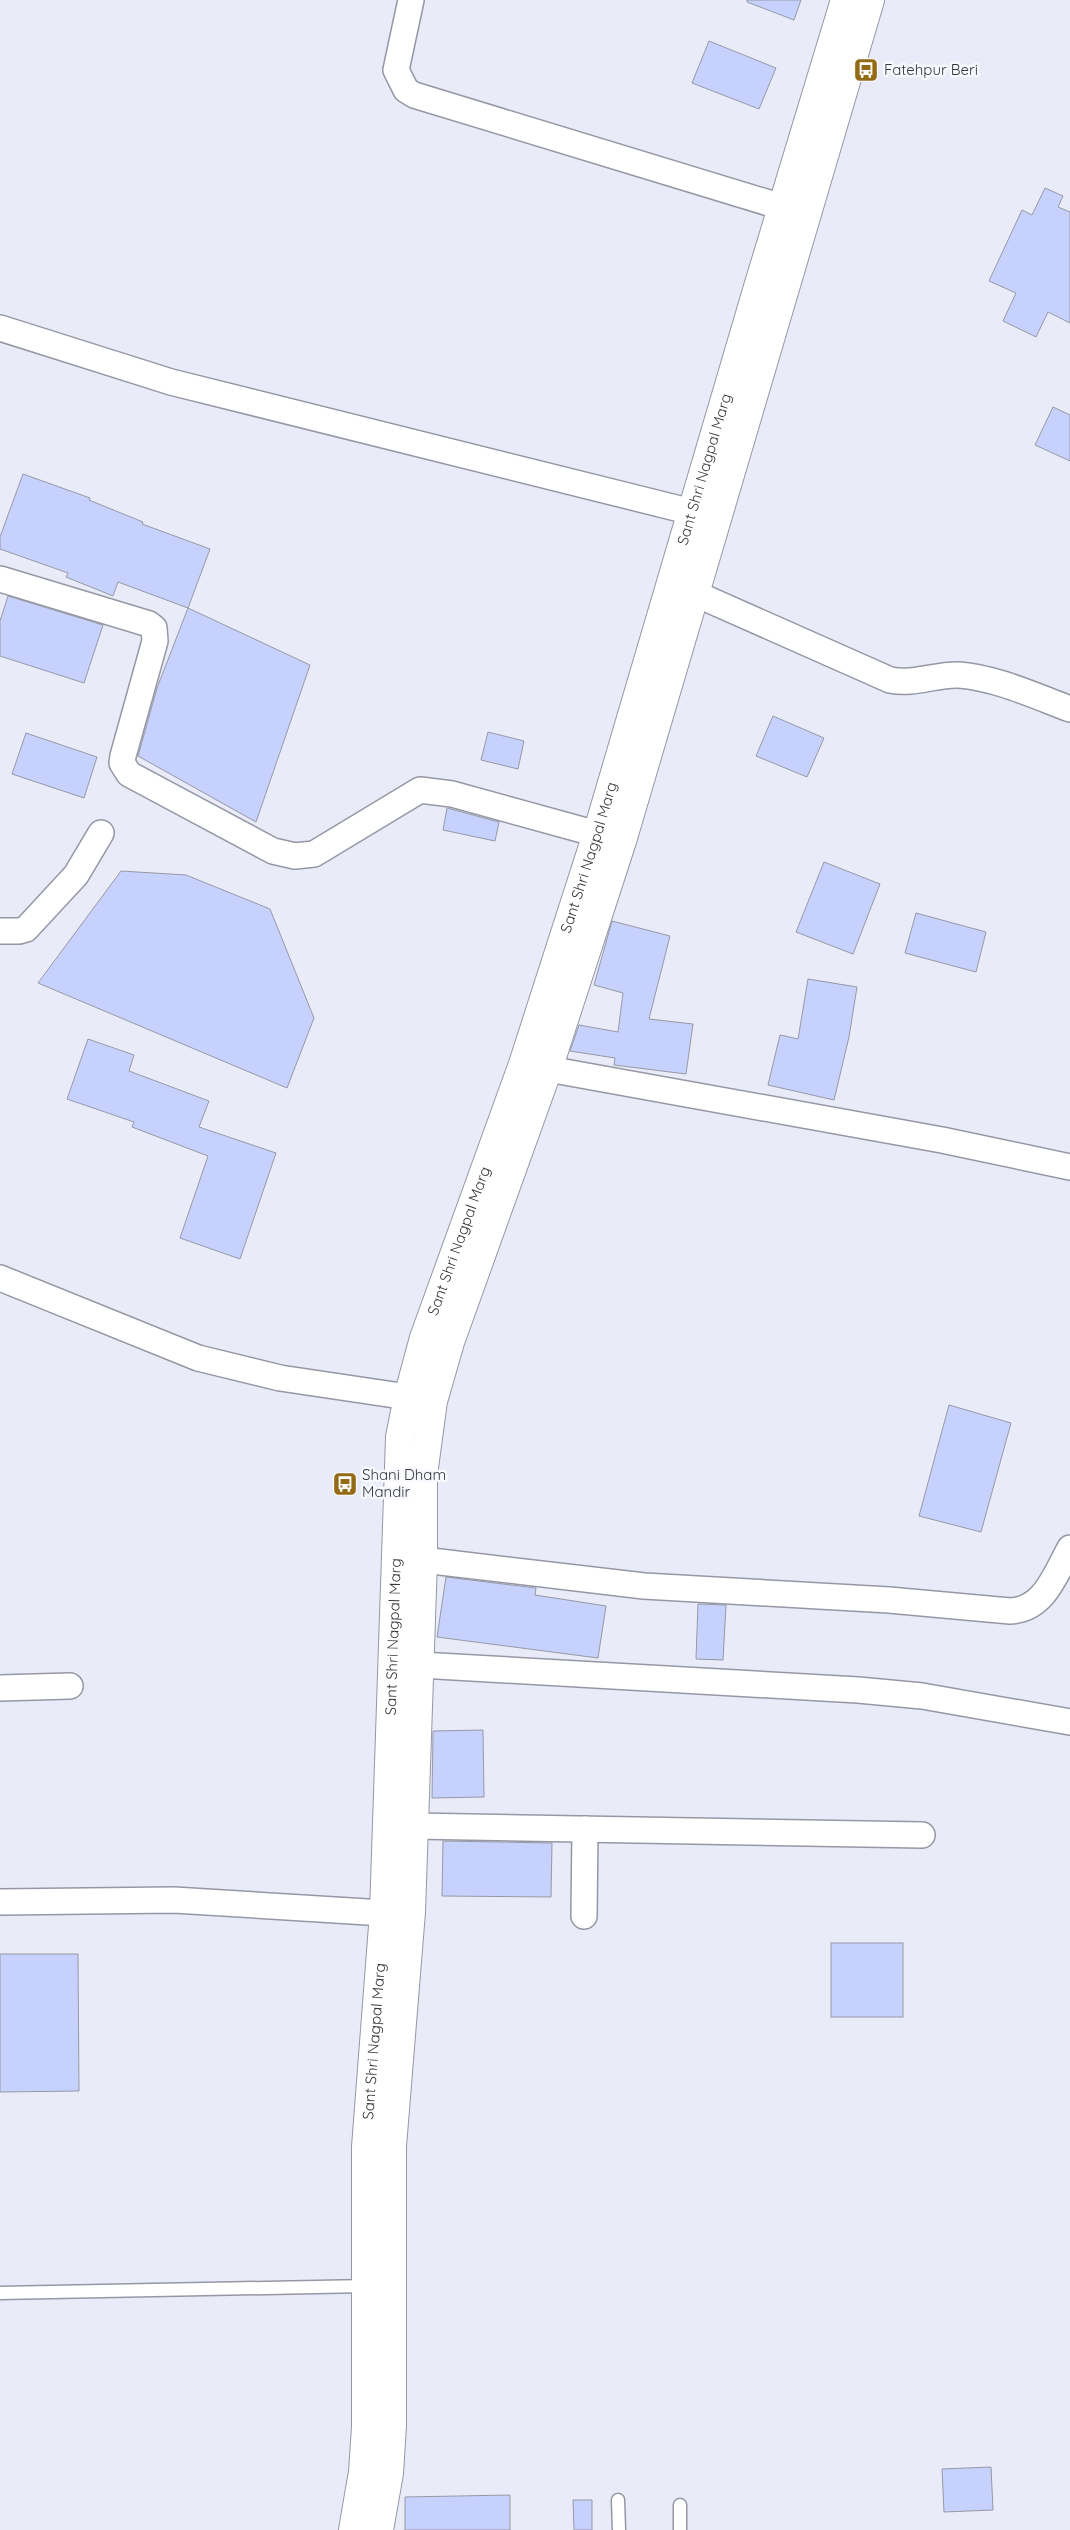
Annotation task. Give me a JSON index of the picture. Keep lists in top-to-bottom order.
{
  "streets": {
    "main road": ["Sant Shri Nagpal Marg"]
  },
  "places": {
    "bus stop": ["Fatehpur Beri", "Shani Dham Mandir"]
  }
}
